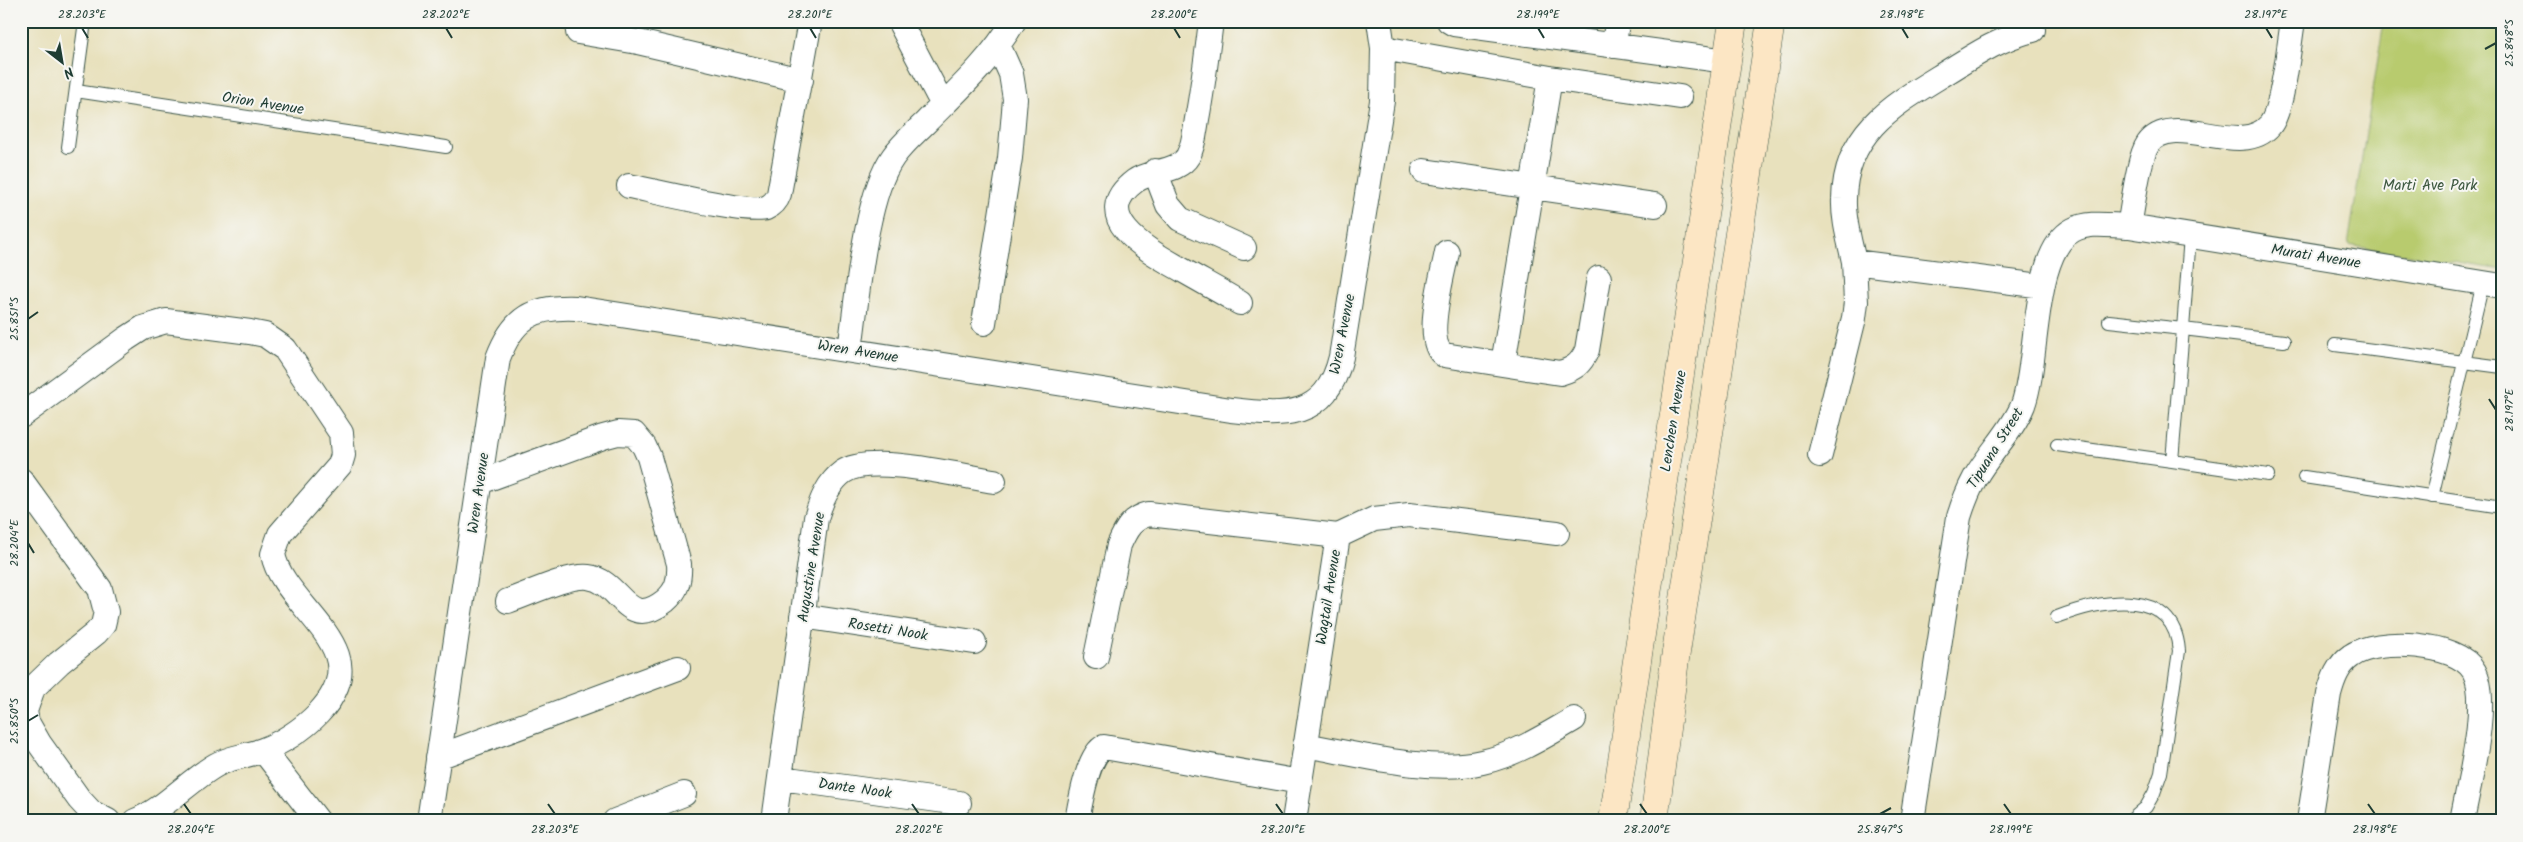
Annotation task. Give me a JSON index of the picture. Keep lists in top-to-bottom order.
{
  "streets": {
    "main road": ["Lenchen Avenue"],
    "street": [
      "Murati Avenue",
      "Wren Avenue",
      "Tipuana Street",
      "Augustine Avenue",
      "Wagtail Avenue",
      "Rosetti Nook",
      "Dante Nook"
    ],
    "lane": ["Orion Avenue"]
  },
  "crossings": [
    ["Murati Avenue", "Tipuana Street"],
    ["Augustine Avenue", "Rosetti Nook"],
    ["Augustine Avenue", "Dante Nook"]
  ],
  "parks": ["Marti Ave Park"],
  "north": "bottom right",
  "coordinates": [
    "28.203°E",
    "28.202°E",
    "28.201°E",
    "28.200°E",
    "28.199°E",
    "28.198°E",
    "28.197°E",
    "25.848°S",
    "25.851°S",
    "28.204°E",
    "25.850°S",
    "25.847°S"
  ]
}
